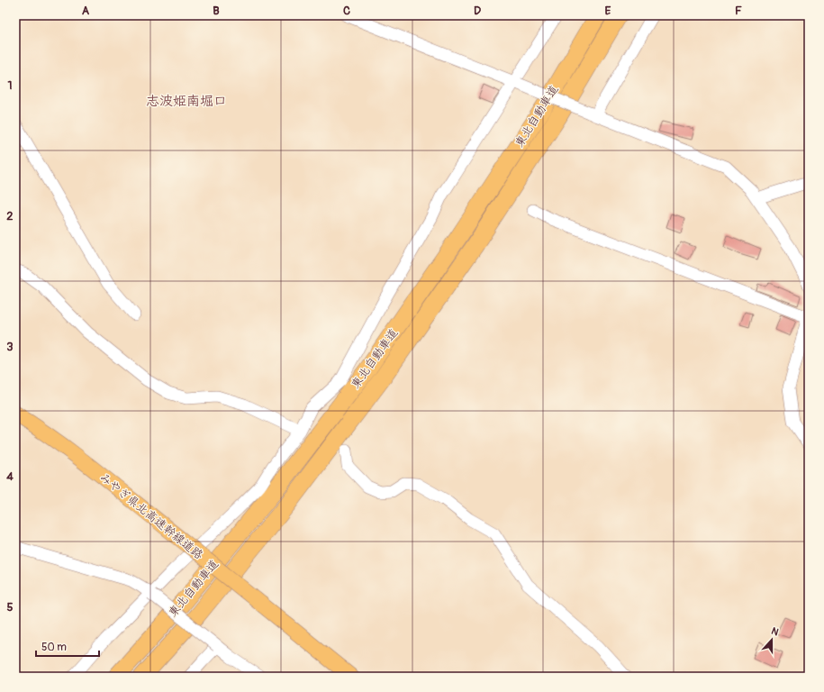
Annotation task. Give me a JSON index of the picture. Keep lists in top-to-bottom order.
{
  "streets": {
    "highway": ["東北自動車道"],
    "main road": ["みやぎ県北高速幹線道路"]
  },
  "districts": ["志波姫南堀口"],
  "scale_bar": "50 m",
  "north": "top",
  "grid": {
    "columns": [
      "A",
      "B",
      "C",
      "D",
      "E",
      "F"
    ],
    "rows": [
      "1",
      "2",
      "3",
      "4",
      "5"
    ]
  }
}
